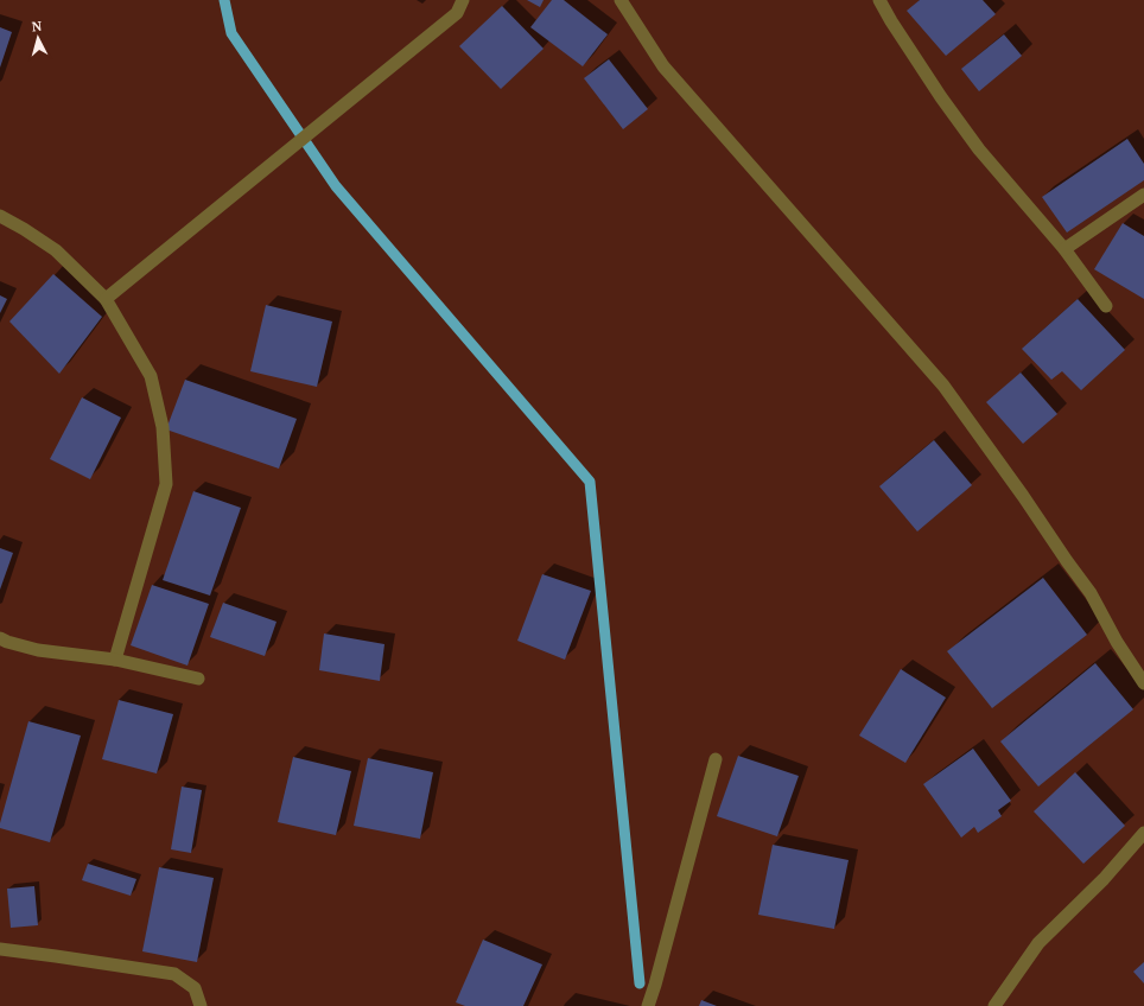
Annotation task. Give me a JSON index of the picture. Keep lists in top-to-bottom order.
{
  "north": "top"
}
